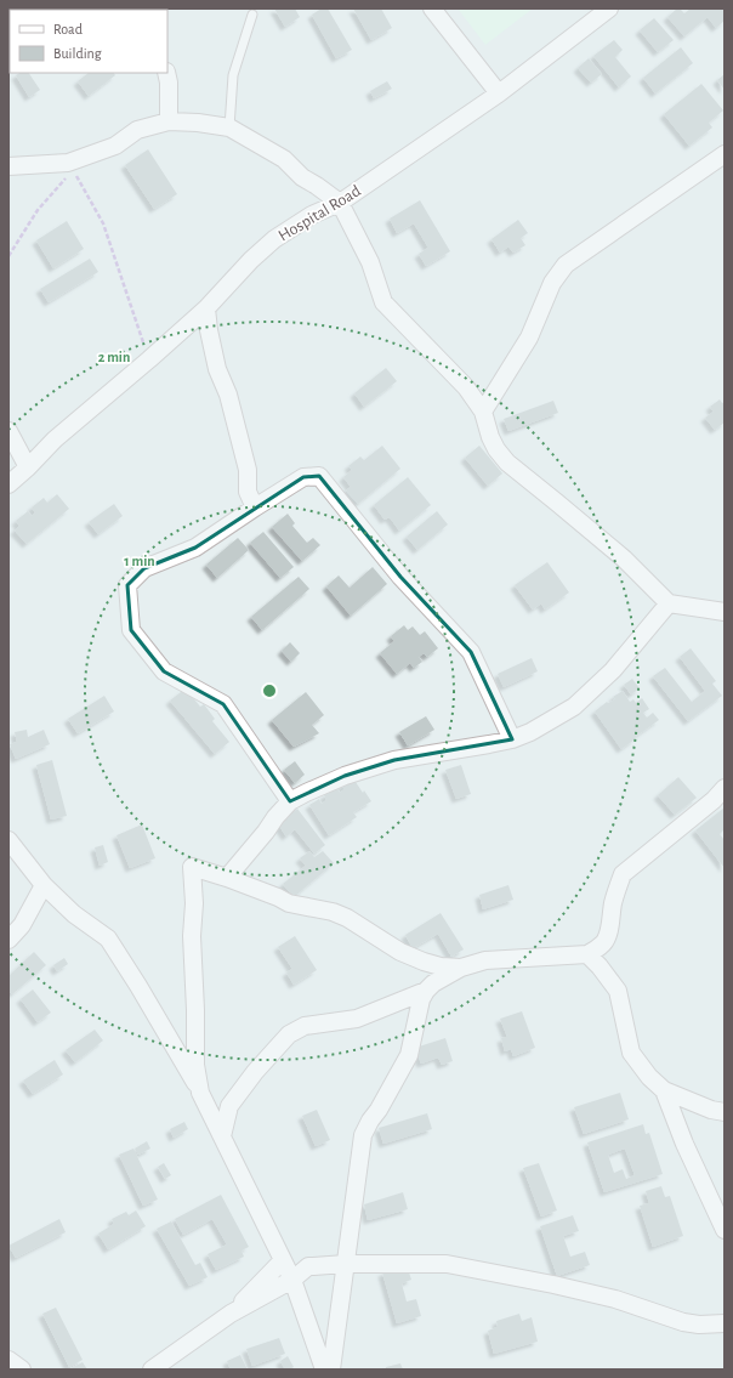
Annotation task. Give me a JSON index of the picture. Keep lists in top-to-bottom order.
{
  "streets": {
    "street": ["Hospital Road"]
  },
  "legend": ["Road", "Building"],
  "rings": ["2 min", "1 min"]
}
